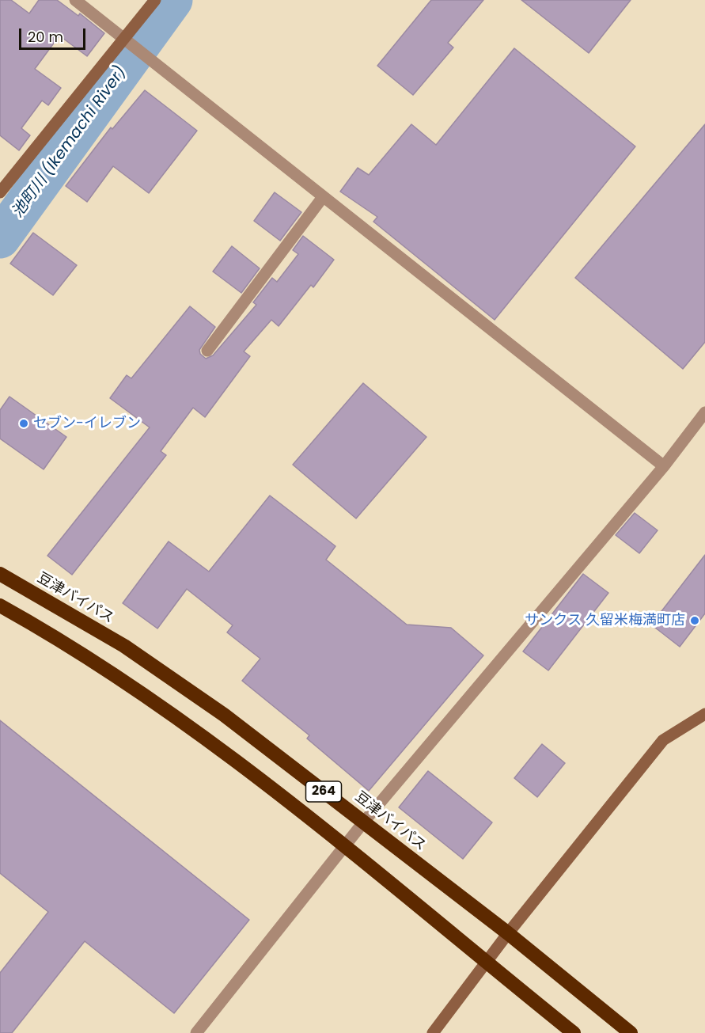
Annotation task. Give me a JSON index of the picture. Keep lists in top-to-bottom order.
{
  "streets": {
    "highway": ["豆津バイパス", "264"]
  },
  "water": ["池町川 (Ikemachi River)"],
  "places": ["セブン-イレブン", "サンクス 久留米梅満町店"],
  "scale_bar": "20 m"
}
